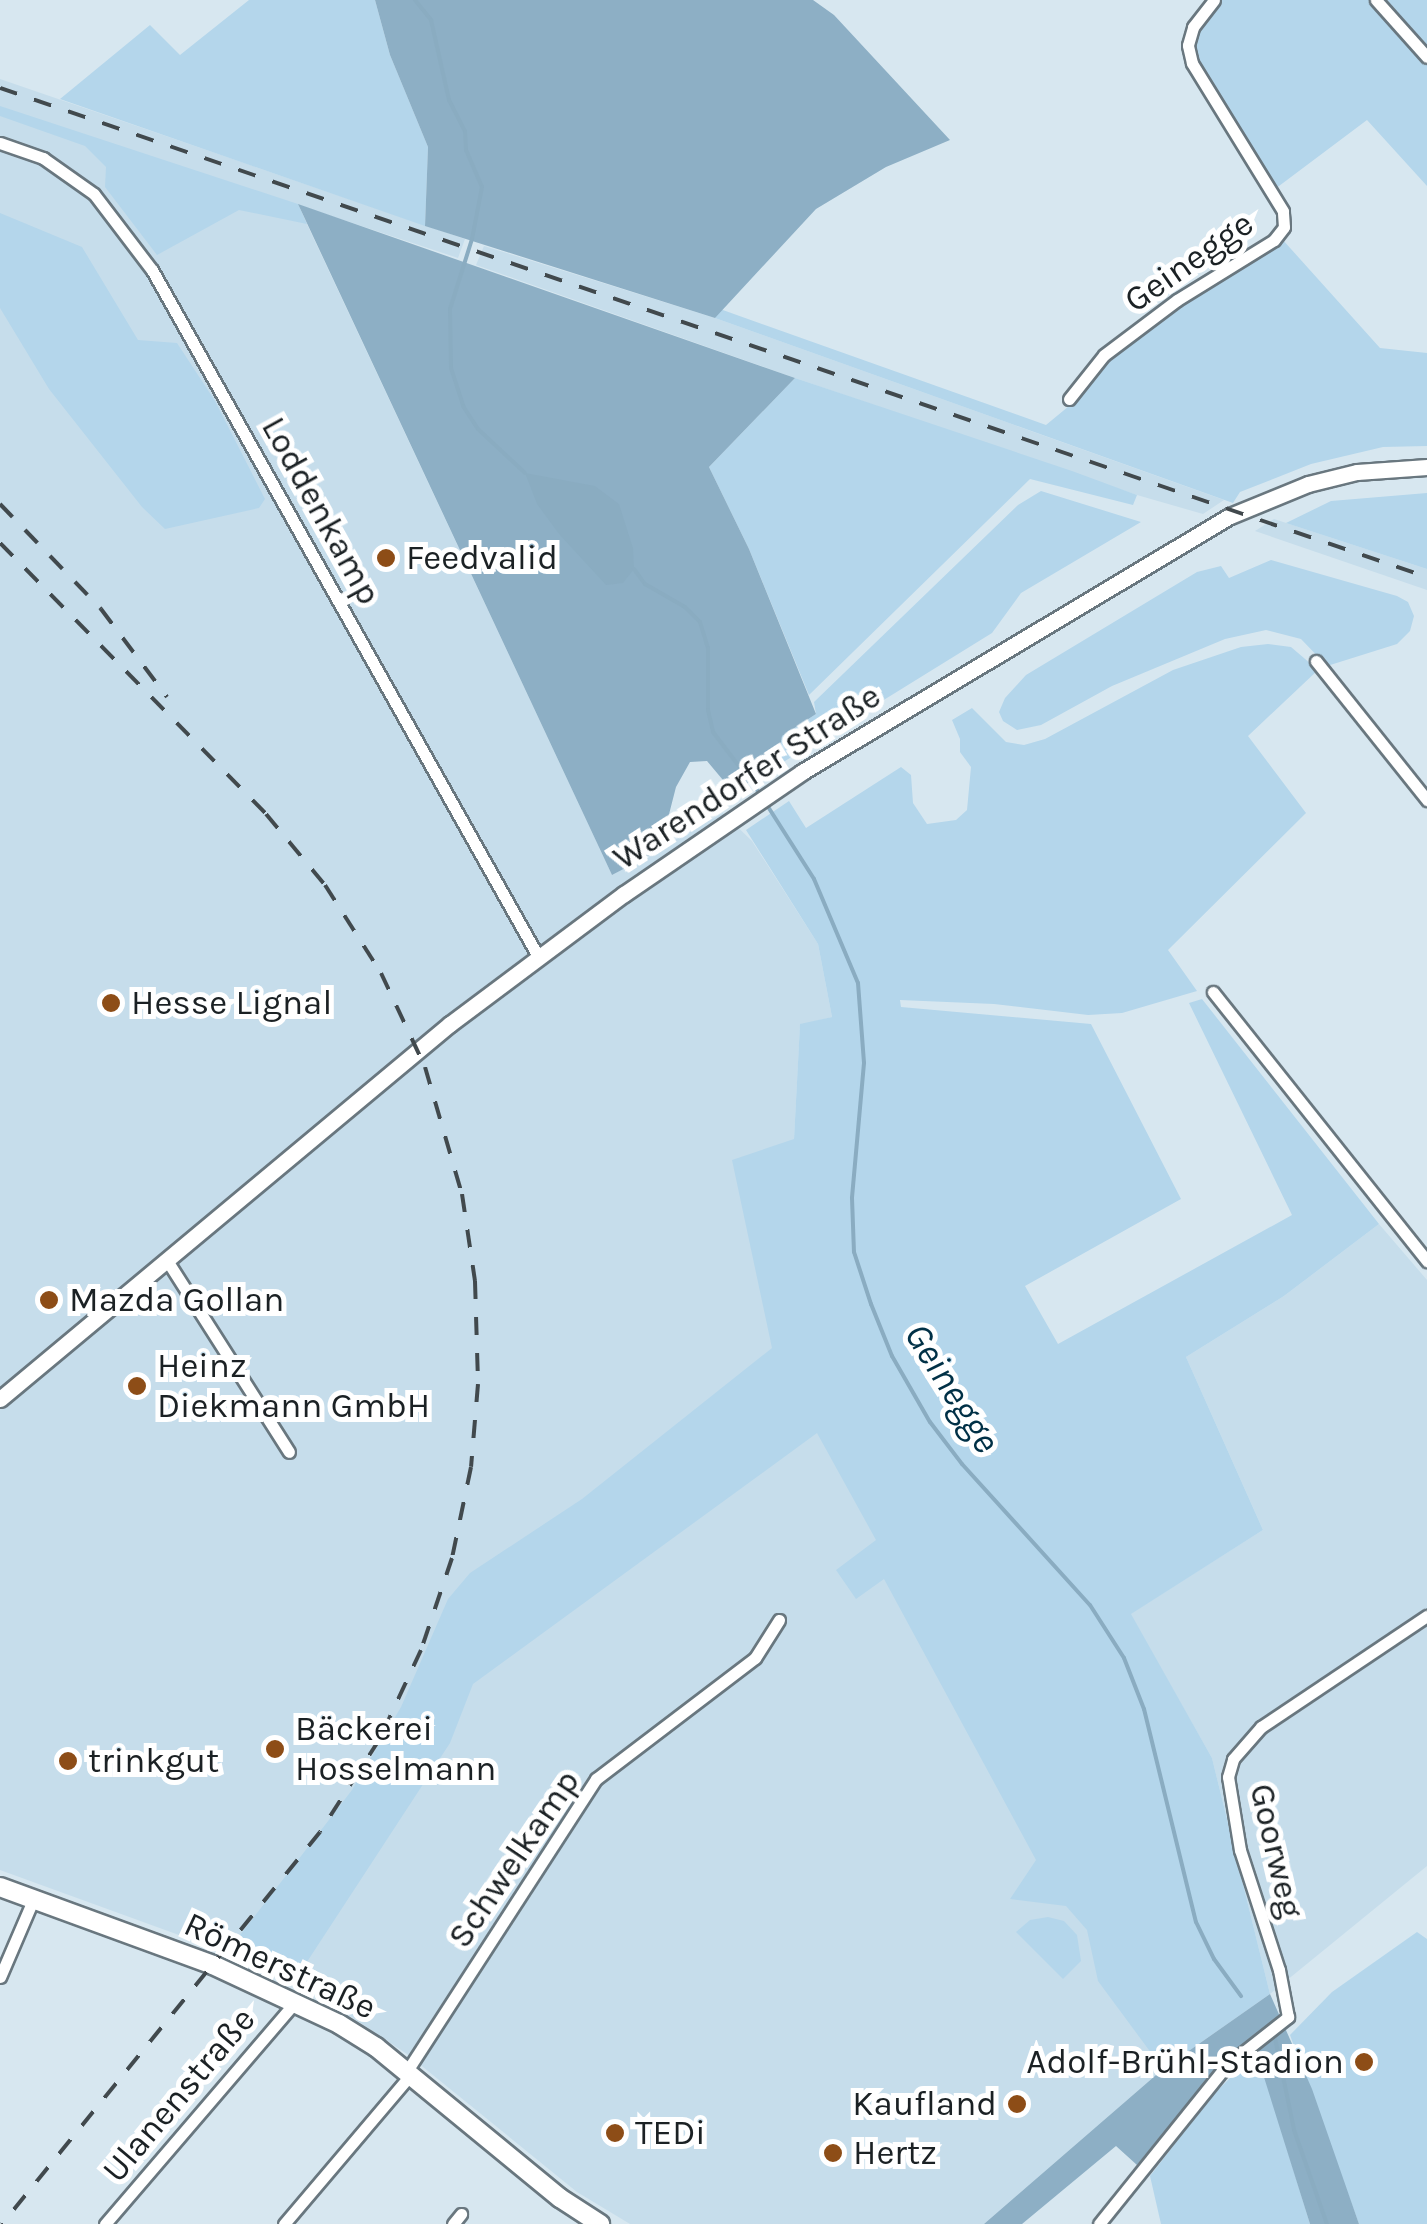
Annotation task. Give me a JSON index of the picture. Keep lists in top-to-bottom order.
{
  "streets": {
    "main road": ["Römerstraße"],
    "street": [
      "Geinegge",
      "Loddenkamp",
      "Warendorfer Straße",
      "Goorweg",
      "Schwelkamp",
      "Ulanenstraße"
    ]
  },
  "crossings": [
    ["Loddenkamp", "Warendorfer Straße"],
    ["Schwelkamp", "Römerstraße"],
    ["Römerstraße", "Ulanenstraße"]
  ],
  "water": ["Geinegge"],
  "places": [
    "Feedvalid",
    "Hesse Lignal",
    "Mazda Gollan",
    "Heinz Diekmann GmbH",
    "Bäckerei Hosselmann",
    "trinkgut",
    "Adolf-Brühl-Stadion",
    "Kaufland",
    "TEDi",
    "Hertz"
  ]
}
